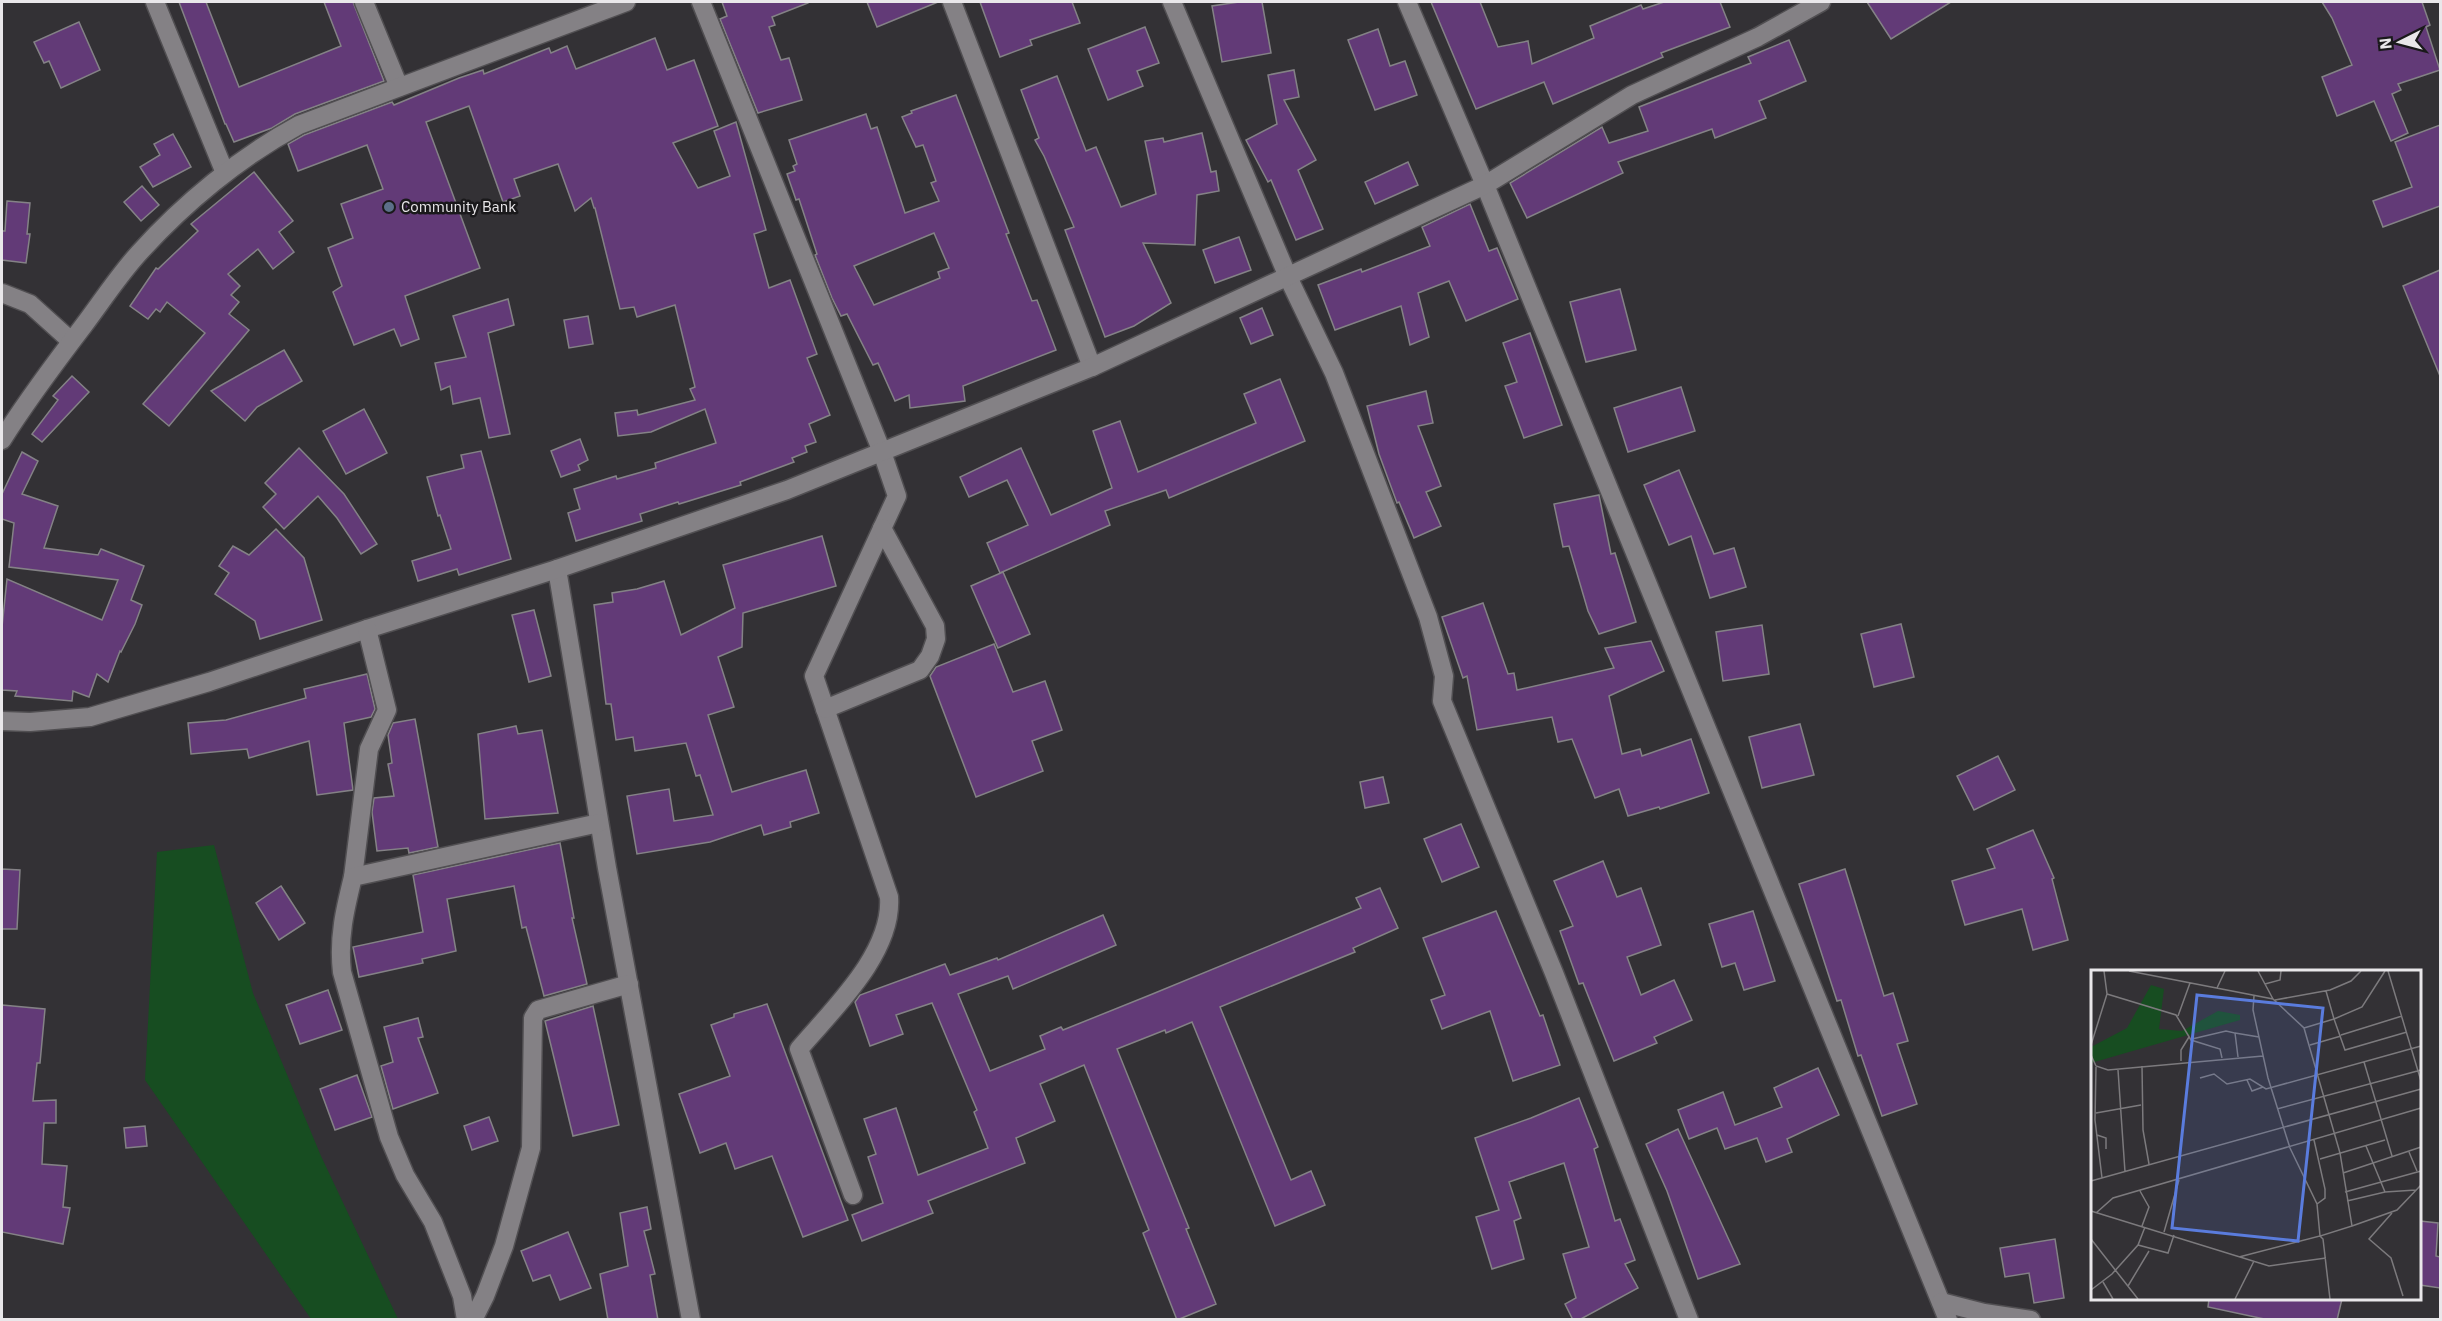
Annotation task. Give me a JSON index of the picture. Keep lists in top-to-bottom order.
{
  "places": ["Community Bank"],
  "north": "left"
}
